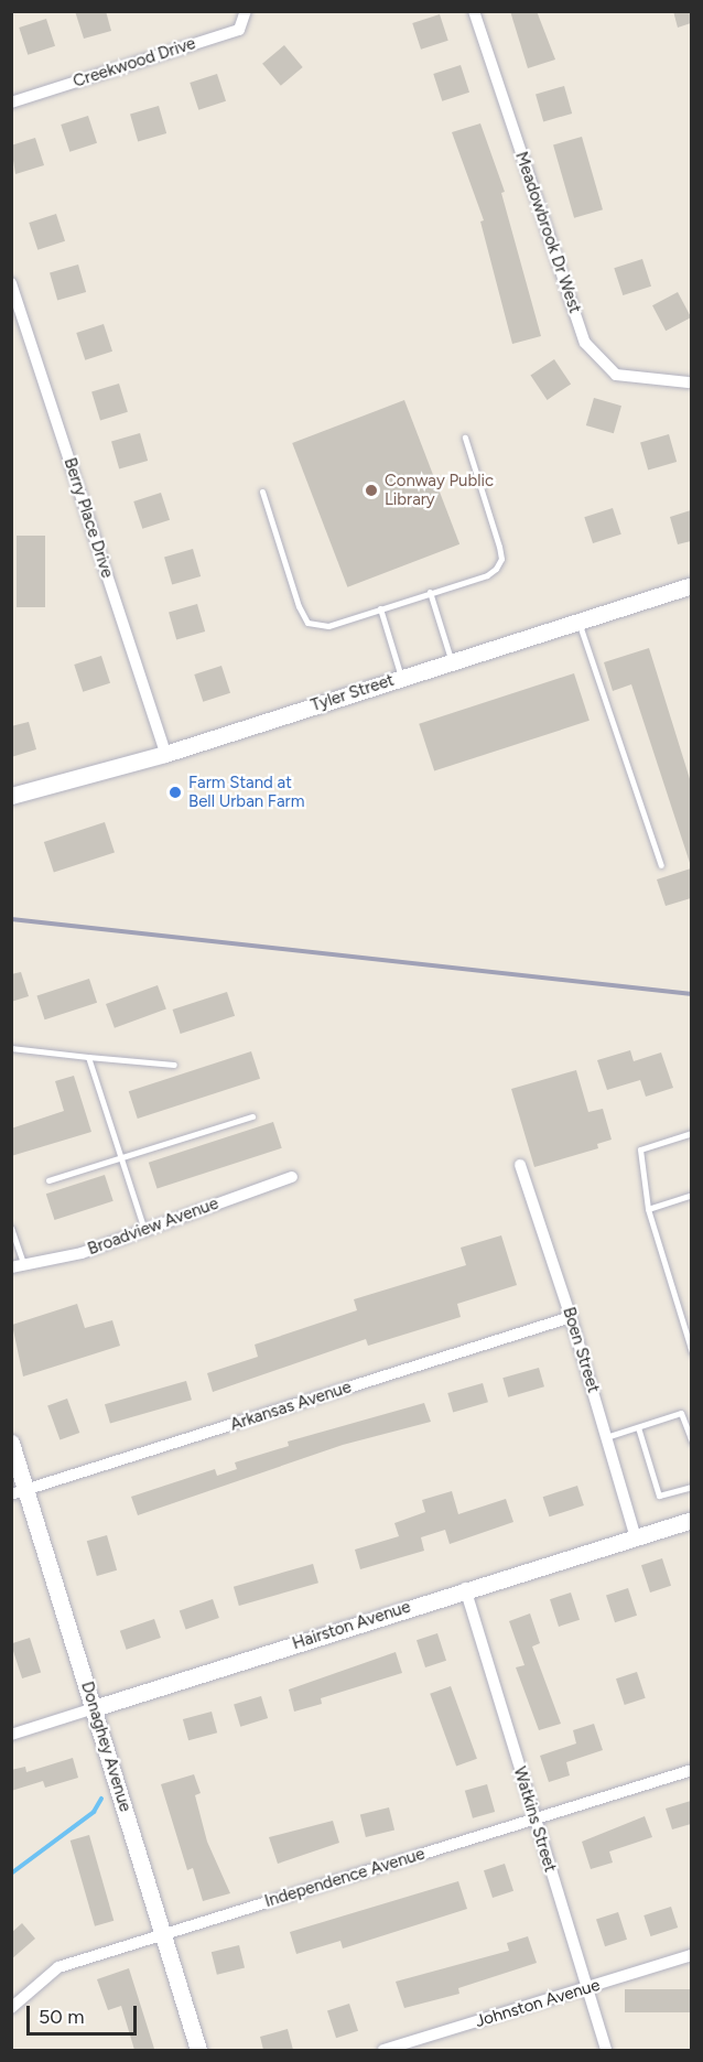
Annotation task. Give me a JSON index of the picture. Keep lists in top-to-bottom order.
{
  "streets": {
    "street": [
      "Creekwood Drive",
      "Meadowbrook Dr West",
      "Berry Place Drive",
      "Tyler Street",
      "Broadview Avenue",
      "Boen Street",
      "Arkansas Avenue",
      "Hairston Avenue",
      "Donaghey Avenue",
      "Watkins Street",
      "Independence Avenue",
      "Johnston Avenue"
    ]
  },
  "crossings": [
    ["Berry Place Drive", "Tyler Street"],
    ["Boen Street", "Arkansas Avenue"],
    ["Boen Street", "Hairston Avenue"],
    ["Arkansas Avenue", "Donaghey Avenue"],
    ["Hairston Avenue", "Donaghey Avenue"],
    ["Hairston Avenue", "Watkins Street"],
    ["Donaghey Avenue", "Independence Avenue"],
    ["Watkins Street", "Independence Avenue"],
    ["Watkins Street", "Johnston Avenue"]
  ],
  "places": ["Conway Public Library", "Farm Stand at Bell Urban Farm"],
  "scale_bar": "50 m"
}
